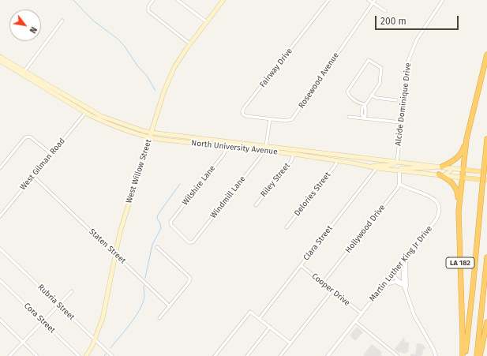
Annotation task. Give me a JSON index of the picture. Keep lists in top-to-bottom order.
{
  "streets": {
    "highway": ["LA 182"],
    "main road": ["North University Avenue", "West Willow Street"],
    "street": [
      "Fairway Drive",
      "Rosewood Avenue",
      "Alcide Dominique Drive",
      "West Gilman Road",
      "Riley Street",
      "Wilshire Lane",
      "Delories Street",
      "Windmill Lane",
      "Hollywood Drive",
      "Clara Street",
      "Staten Street",
      "Martin Luther King Jr Drive",
      "Cooper Drive",
      "Rubria Street",
      "Cora Street"
    ]
  },
  "crossings": [
    ["Fairway Drive", "Rosewood Avenue"],
    ["Alcide Dominique Drive", "North University Avenue"],
    ["North University Avenue", "West Gilman Road"],
    ["North University Avenue", "West Willow Street"],
    ["North University Avenue", "Riley Street"],
    ["North University Avenue", "Wilshire Lane"],
    ["North University Avenue", "Delories Street"],
    ["North University Avenue", "Windmill Lane"],
    ["North University Avenue", "Clara Street"],
    ["North University Avenue", "LA 182"],
    ["West Gilman Road", "Staten Street"],
    ["West Willow Street", "Staten Street"],
    ["West Willow Street", "Rubria Street"],
    ["Wilshire Lane", "Windmill Lane"],
    ["Hollywood Drive", "Martin Luther King Jr Drive"],
    ["Hollywood Drive", "Cooper Drive"],
    ["Clara Street", "Cooper Drive"],
    ["Martin Luther King Jr Drive", "Cooper Drive"]
  ],
  "scale_bar": "200 m",
  "north": "bottom right"
}
